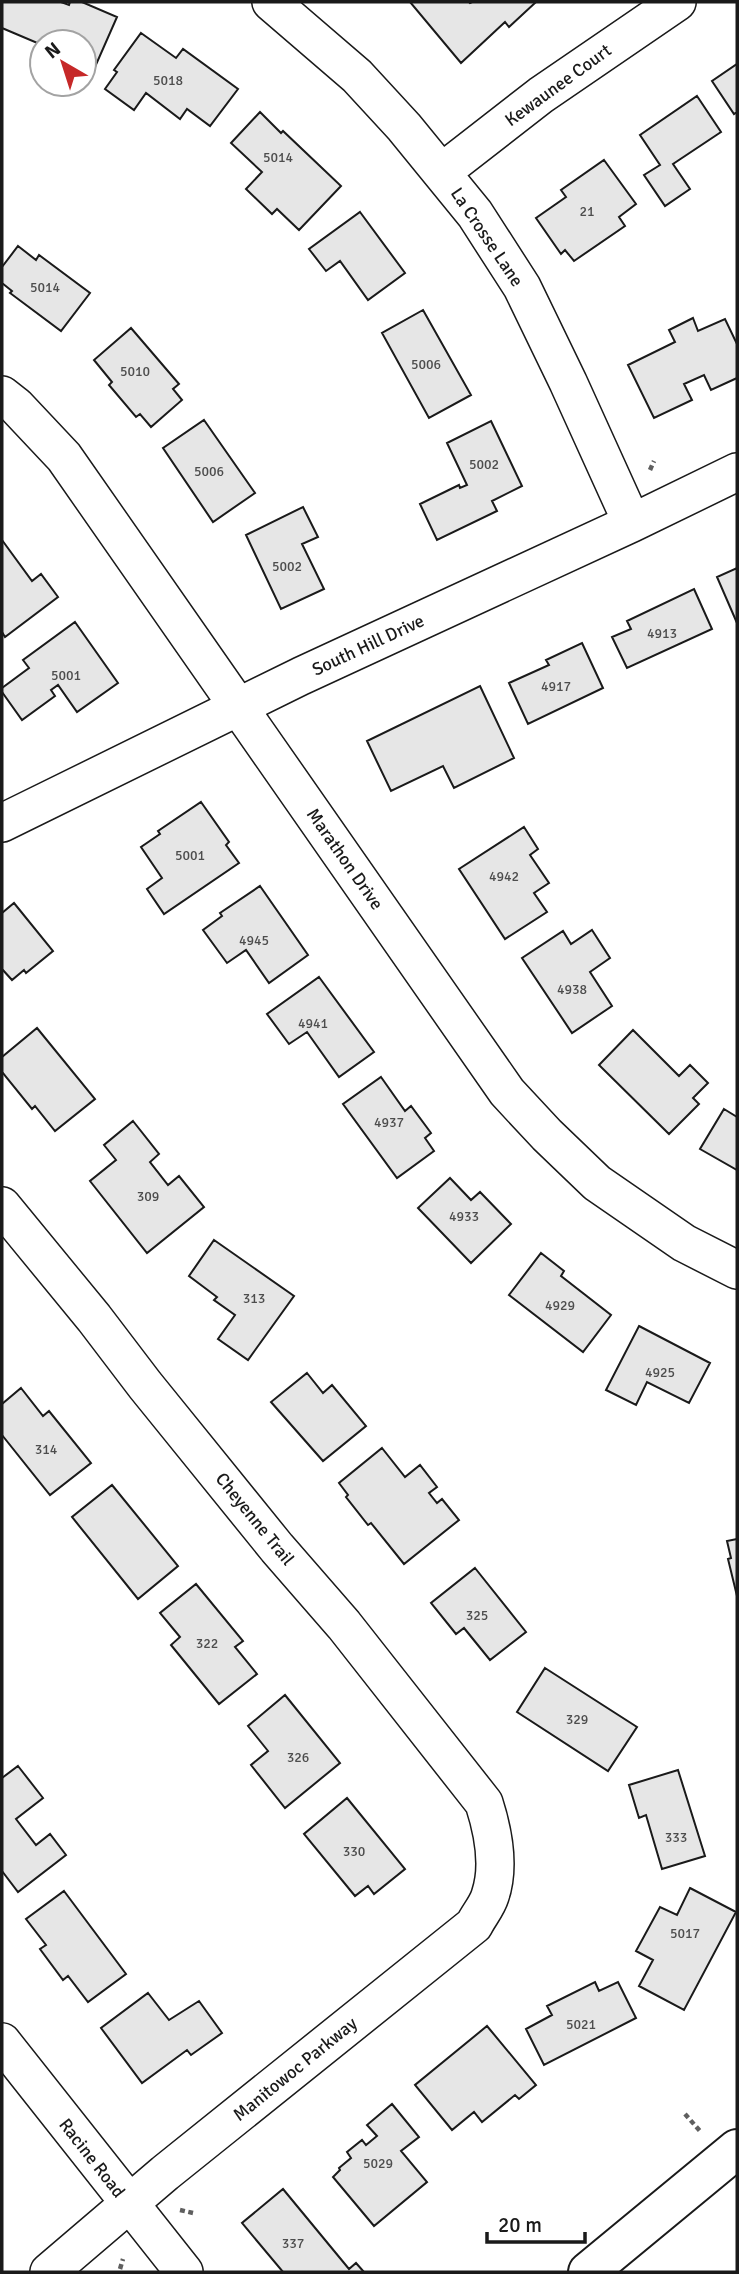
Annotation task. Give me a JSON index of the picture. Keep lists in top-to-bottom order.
{
  "streets": {
    "street": [
      "Kewaunee Court",
      "La Crosse Lane",
      "South Hill Drive",
      "Marathon Drive",
      "Cheyenne Trail",
      "Manitowoc Parkway",
      "Racine Road"
    ]
  },
  "crossings": [
    ["Kewaunee Court", "La Crosse Lane"],
    ["La Crosse Lane", "South Hill Drive"],
    ["South Hill Drive", "Marathon Drive"],
    ["Cheyenne Trail", "Manitowoc Parkway"],
    ["Manitowoc Parkway", "Racine Road"]
  ],
  "house_numbers": [
    "5018",
    "5014",
    "21",
    "5014",
    "5006",
    "5010",
    "5002",
    "5006",
    "5002",
    "4913",
    "5001",
    "4917",
    "5001",
    "4942",
    "4945",
    "4938",
    "4941",
    "4937",
    "309",
    "4933",
    "313",
    "4929",
    "4925",
    "314",
    "325",
    "322",
    "329",
    "326",
    "333",
    "330",
    "5017",
    "5021",
    "5029",
    "337"
  ],
  "scale_bar": "20 m",
  "north": "top left"
}
